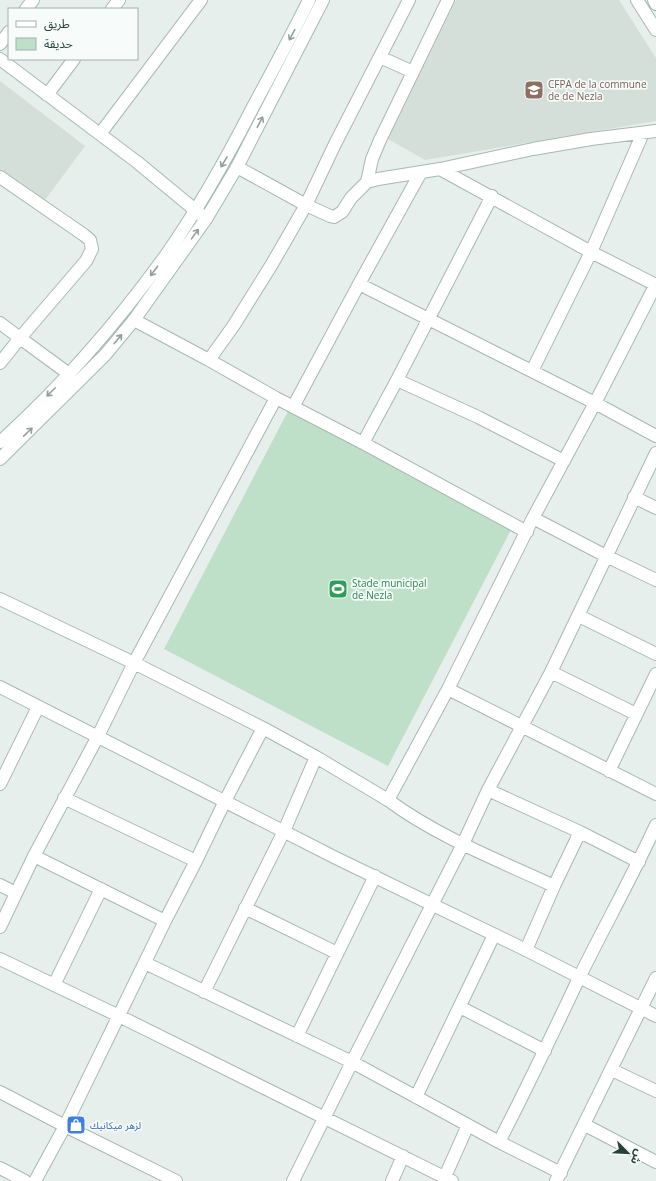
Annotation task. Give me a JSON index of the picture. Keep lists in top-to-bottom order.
{
  "places": {
    "school or university": ["CFPA de la commune de de Nezla"],
    "sports": ["Stade municipal de Nezla"],
    "shop": ["لزهر ميكانيك"]
  },
  "legend": ["طريق", "حديقة"],
  "north": "bottom right"
}
